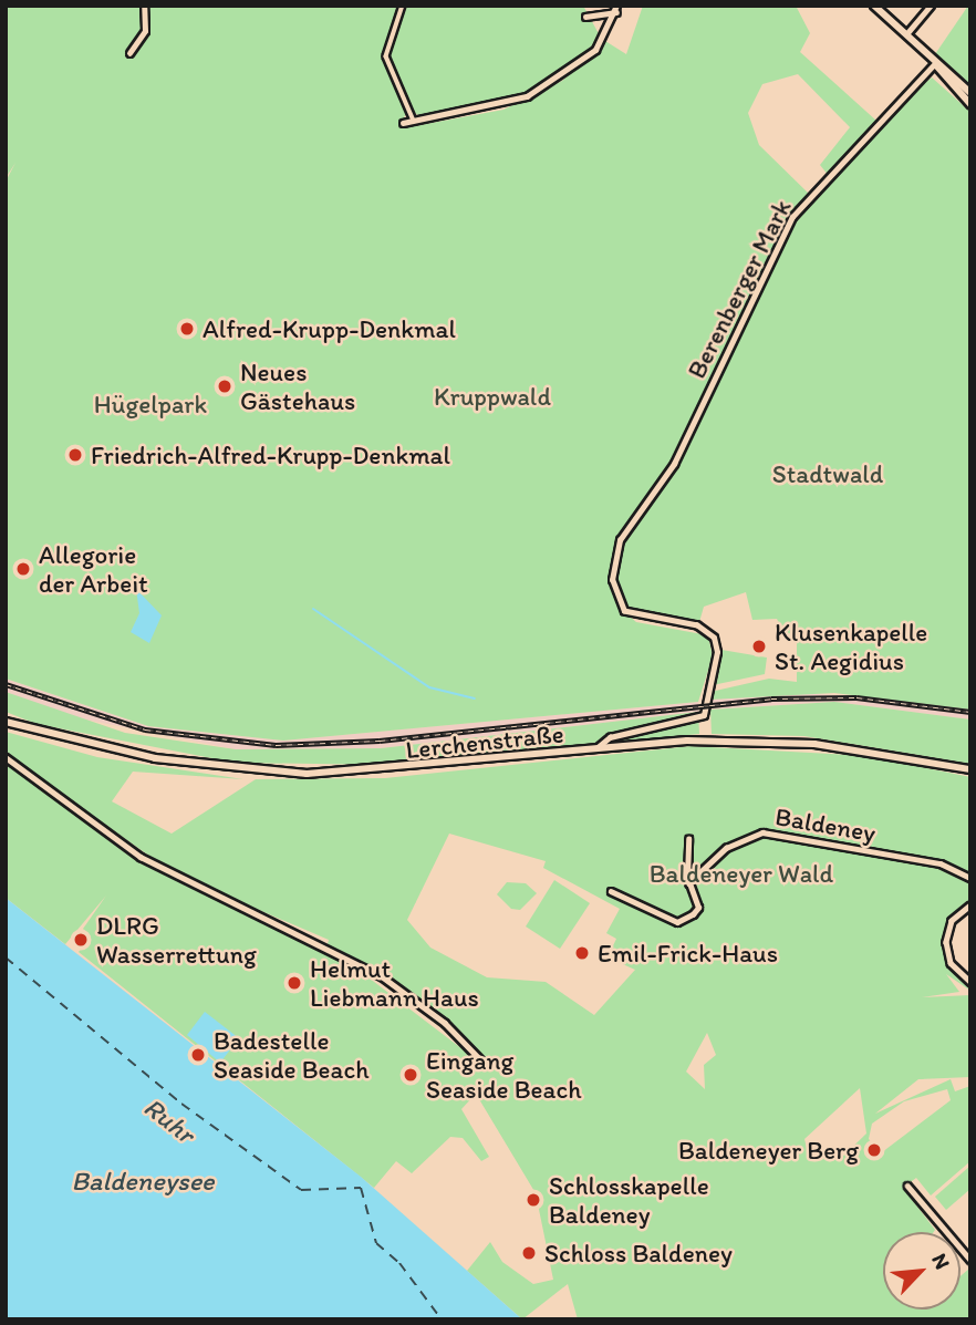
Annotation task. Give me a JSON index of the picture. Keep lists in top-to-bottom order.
{
  "streets": {
    "main road": ["Lerchenstraße"],
    "street": ["Berenberger Mark", "Baldeney"]
  },
  "crossings": [
    ["Berenberger Mark", "Lerchenstraße"]
  ],
  "water": ["Ruhr", "Baldeneysee"],
  "parks": [
    "Kruppwald",
    "Hügelpark",
    "Stadtwald",
    "Baldeneyer Wald"
  ],
  "places": [
    "Alfred-Krupp-Denkmal",
    "Neues Gästehaus",
    "Friedrich-Alfred-Krupp-Denkmal",
    "Allegorie der Arbeit",
    "Klusenkapelle St. Aegidius",
    "DLRG Wasserrettung",
    "Emil-Frick-Haus",
    "Helmut Liebmann Haus",
    "Badestelle Seaside Beach",
    "Eingang Seaside Beach",
    "Baldeneyer Berg",
    "Schlosskapelle Baldeney",
    "Schloss Baldeney"
  ],
  "north": "top right"
}
